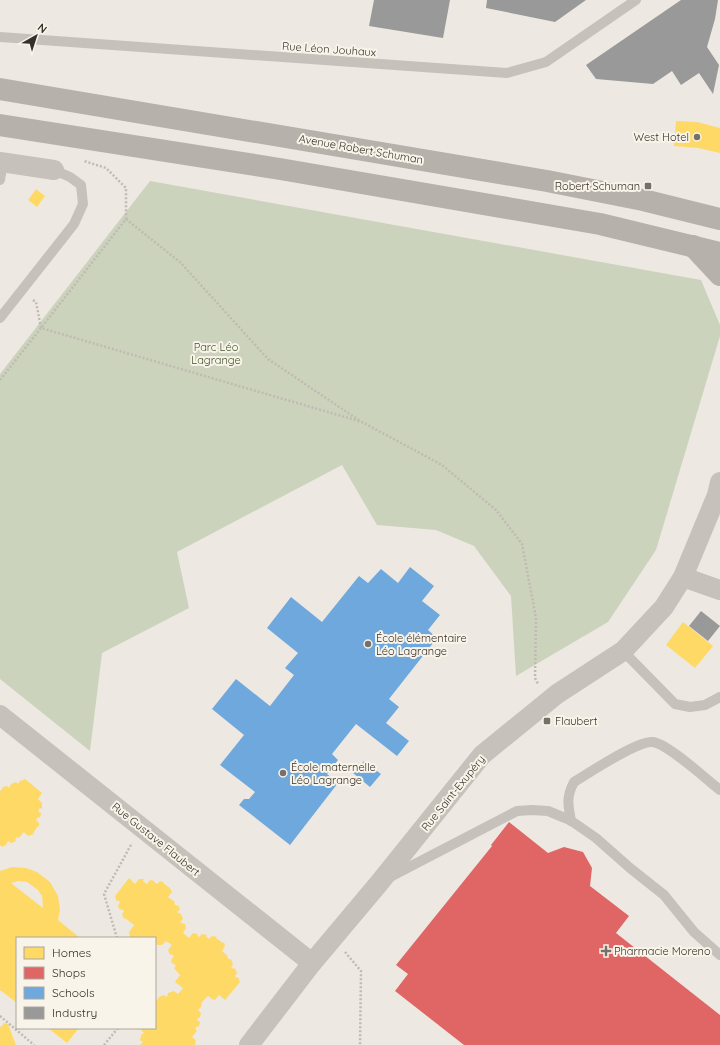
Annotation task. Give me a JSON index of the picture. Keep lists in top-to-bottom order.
{
  "streets": {
    "main road": ["Avenue Robert Schuman"],
    "street": ["Rue Saint-Exupéry", "Rue Gustave Flaubert"],
    "lane": ["Rue Léon Jouhaux"]
  },
  "crossings": [
    ["Rue Saint-Exupéry", "Rue Gustave Flaubert"]
  ],
  "parks": ["Parc Léo Lagrange"],
  "places": {
    "other": ["West Hotel", "École élémentaire Léo Lagrange", "École maternelle Léo Lagrange"],
    "transit": ["Robert Schuman", "Flaubert"],
    "health": ["Pharmacie Moreno"]
  },
  "legend": [
    "Homes",
    "Shops",
    "Schools",
    "Industry"
  ],
  "north": "top right"
}
